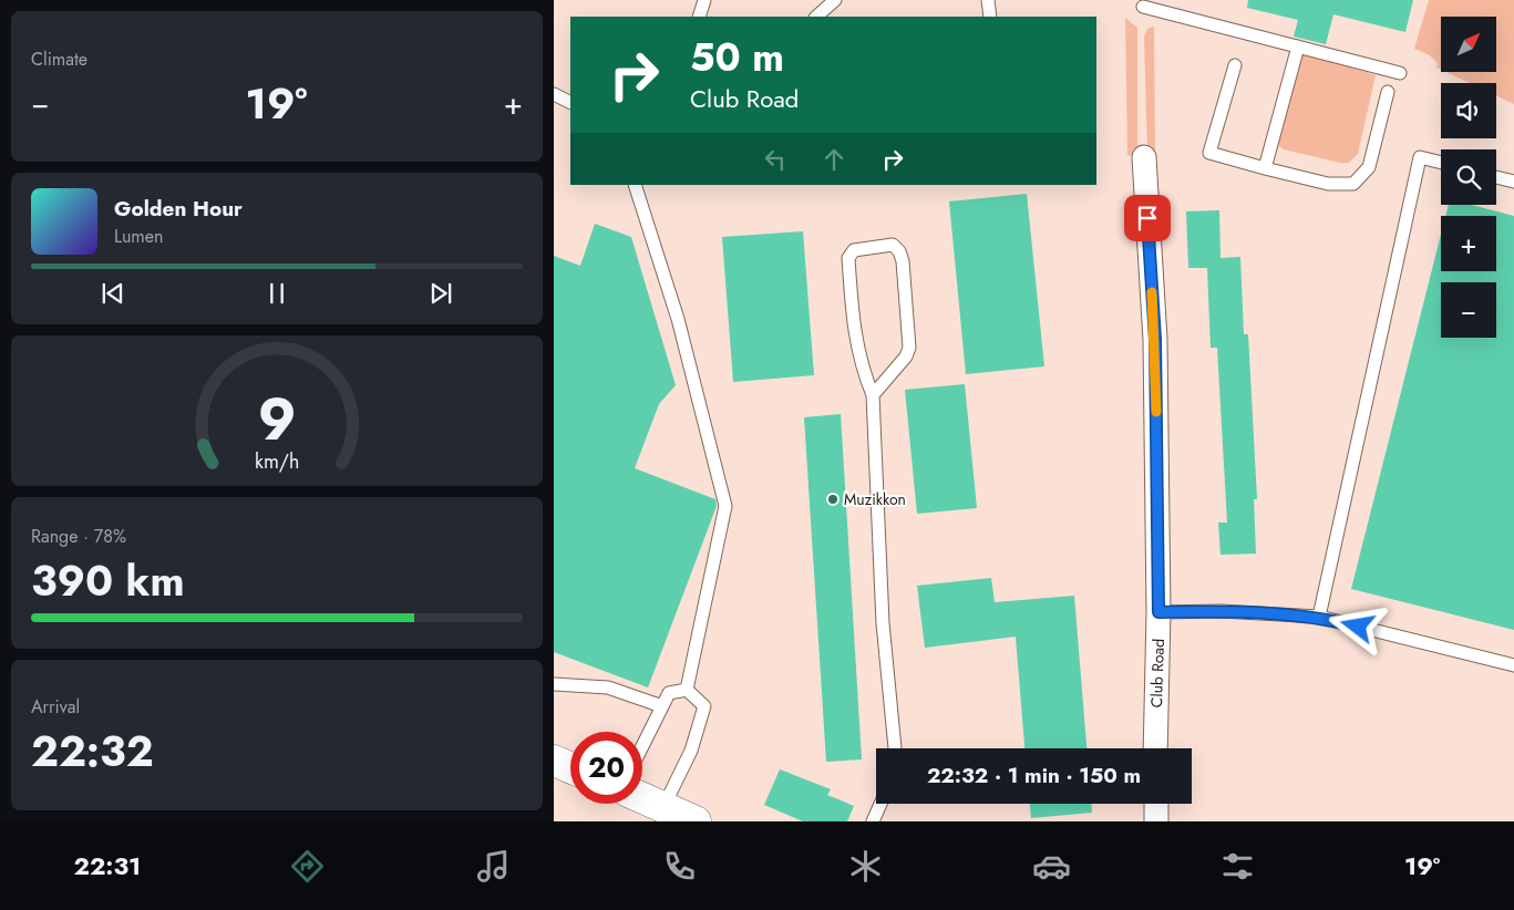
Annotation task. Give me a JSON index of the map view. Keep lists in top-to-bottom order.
{
  "streets": {
    "street": ["Club Road"]
  },
  "places": ["Muzikkon"],
  "north": "top right",
  "page": {
    "tile": [
      "Climate",
      ["Range · 78%", "390 km"],
      ["Arrival", "22:32"]
    ],
    "map_buttons": ["+", "−"],
    "turn": ["50 m", "Club Road"],
    "heat": ["−", "19°", "+"],
    "song": ["Golden Hour", "Lumen"],
    "limit": "20",
    "trip": "22:32 · 1 min · 150 m",
    "tabs": ["22:31", "19°"],
    "gauge": ["9", "km/h"]
  }
}
